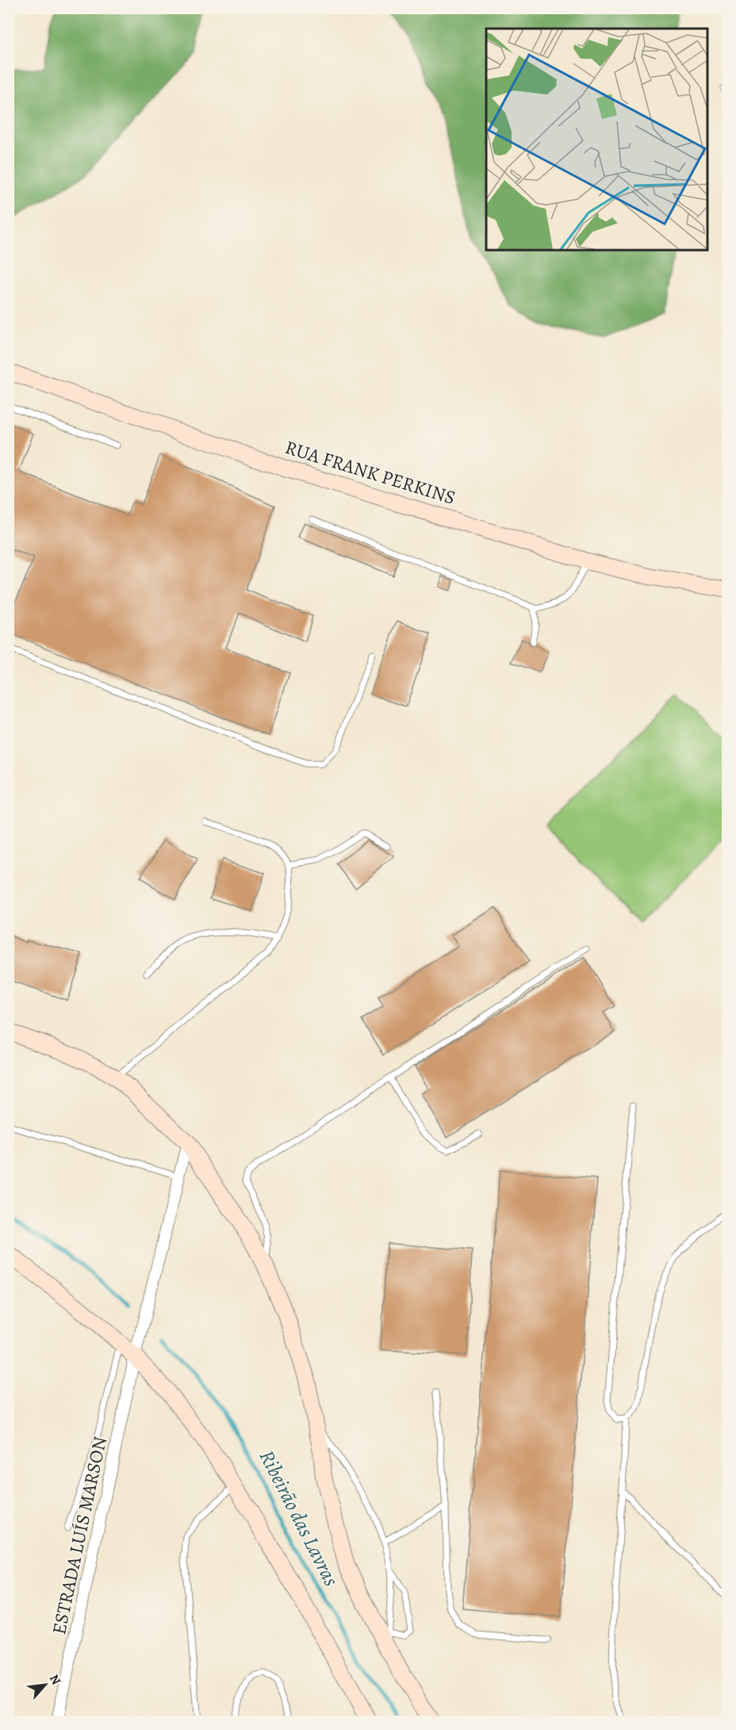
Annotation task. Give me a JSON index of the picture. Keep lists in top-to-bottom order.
{
  "streets": {
    "street": ["RUA FRANK PERKINS", "ESTRADA LUÍS MARSON"]
  },
  "water": ["Ribeirão das Lavras"],
  "north": "top right"
}
